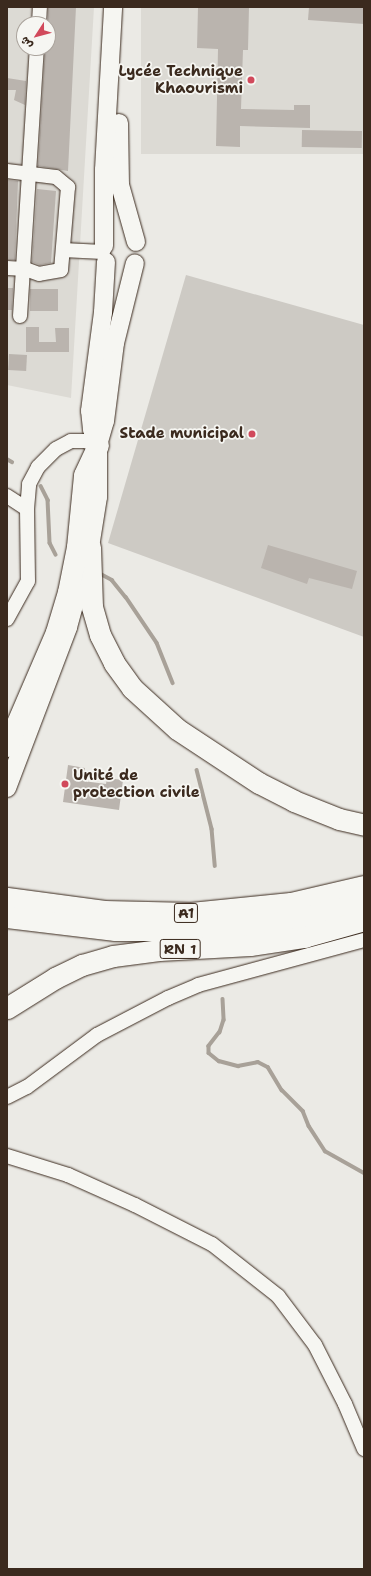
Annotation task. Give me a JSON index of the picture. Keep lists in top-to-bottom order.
{
  "streets": {
    "highway": ["A1", "RN 1"]
  },
  "places": ["Lycée Technique Khaourismi", "Stade municipal", "Unité de protection civile"],
  "north": "bottom left"
}
